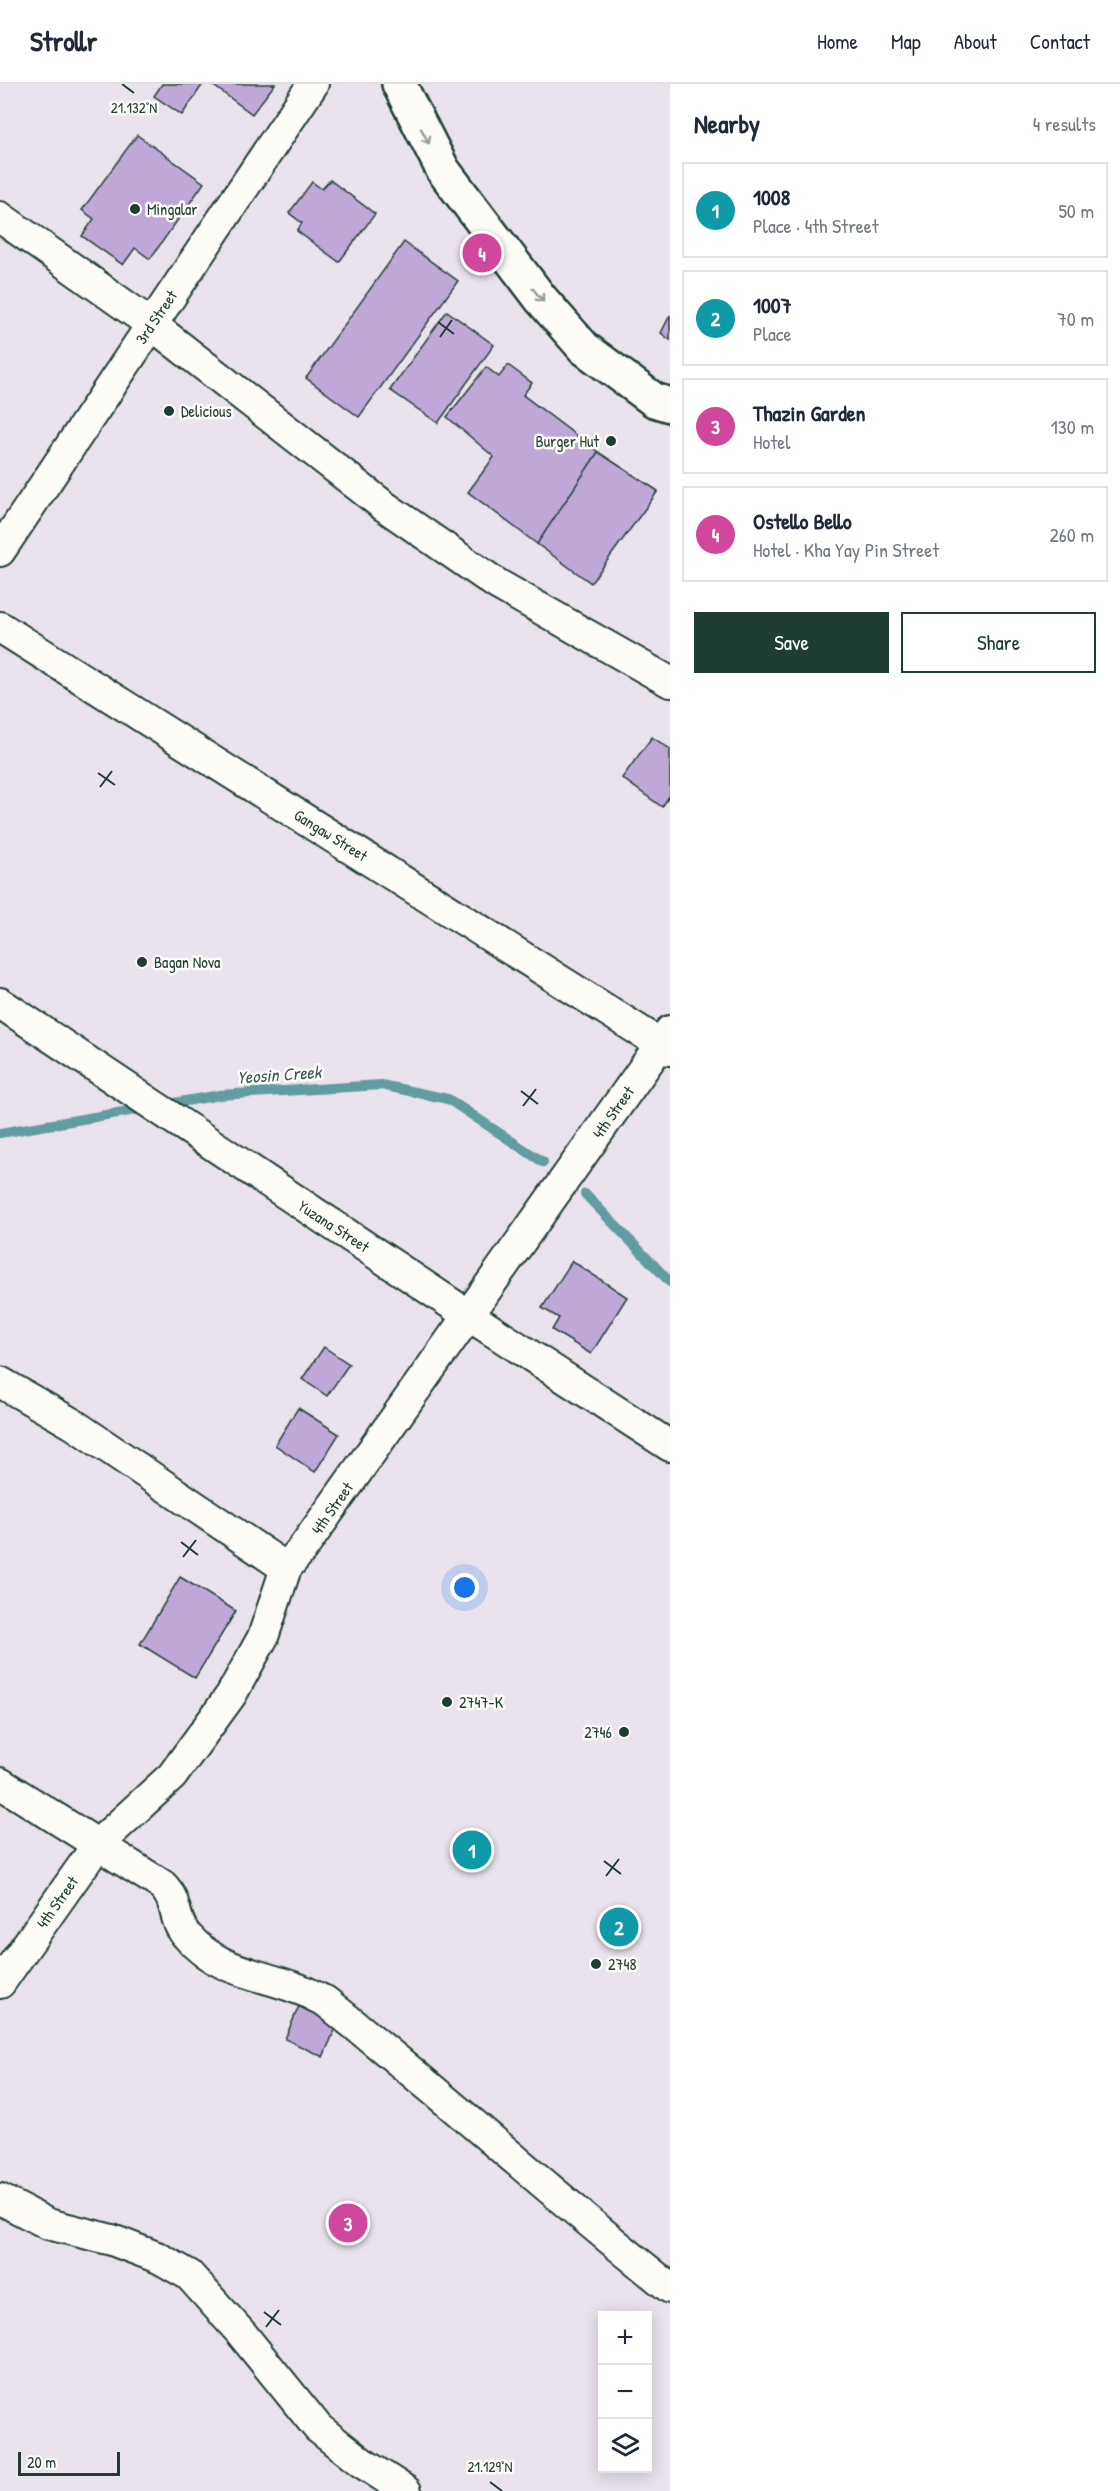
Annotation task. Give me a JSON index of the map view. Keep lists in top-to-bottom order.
{
  "streets": {
    "street": [
      "3rd Street",
      "Gangaw Street",
      "4th Street",
      "Yuzana Street"
    ]
  },
  "crossings": [
    ["Gangaw Street", "4th Street"],
    ["4th Street", "Yuzana Street"]
  ],
  "water": ["Yeosin Creek"],
  "places": [
    "Mingalar",
    "Delicious",
    "Burger Hut",
    "Bagan Nova",
    "2747-K",
    "2746",
    "2748"
  ],
  "scale_bar": "20 m",
  "page": {
    "header": "Strollr",
    "nav": [
      "Home",
      "Map",
      "About",
      "Contact"
    ],
    "heading": ["Nearby", "4 results"],
    "list": [
      {
        "mark": "1",
        "name": "1008",
        "note": "Place · 4th Street",
        "value": "50 m"
      },
      {
        "mark": "2",
        "name": "1007",
        "note": "Place",
        "value": "70 m"
      },
      {
        "mark": "3",
        "name": "Thazin Garden",
        "note": "Hotel",
        "value": "130 m"
      },
      {
        "mark": "4",
        "name": "Ostello Bello",
        "note": "Hotel · Kha Yay Pin Street",
        "value": "260 m"
      }
    ],
    "pins": [
      "4",
      "1",
      "2",
      "3"
    ],
    "buttons": ["Save", "Share"],
    "map_buttons": ["+", "−"],
    "scale": "20 m"
  },
  "coordinates": ["21.132°N", "21.129°N"]
}
